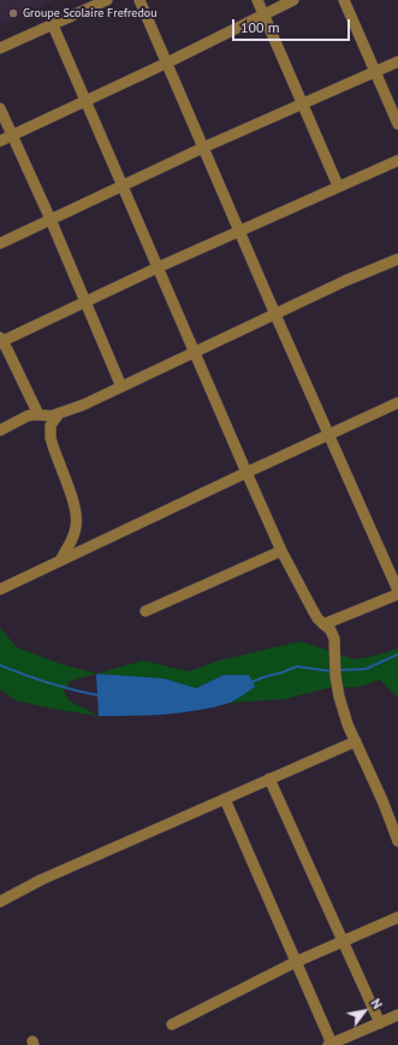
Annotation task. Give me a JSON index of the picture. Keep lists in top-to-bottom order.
{
  "places": ["Groupe Scolaire Frefredou"],
  "scale_bar": "100 m",
  "north": "top right"
}
